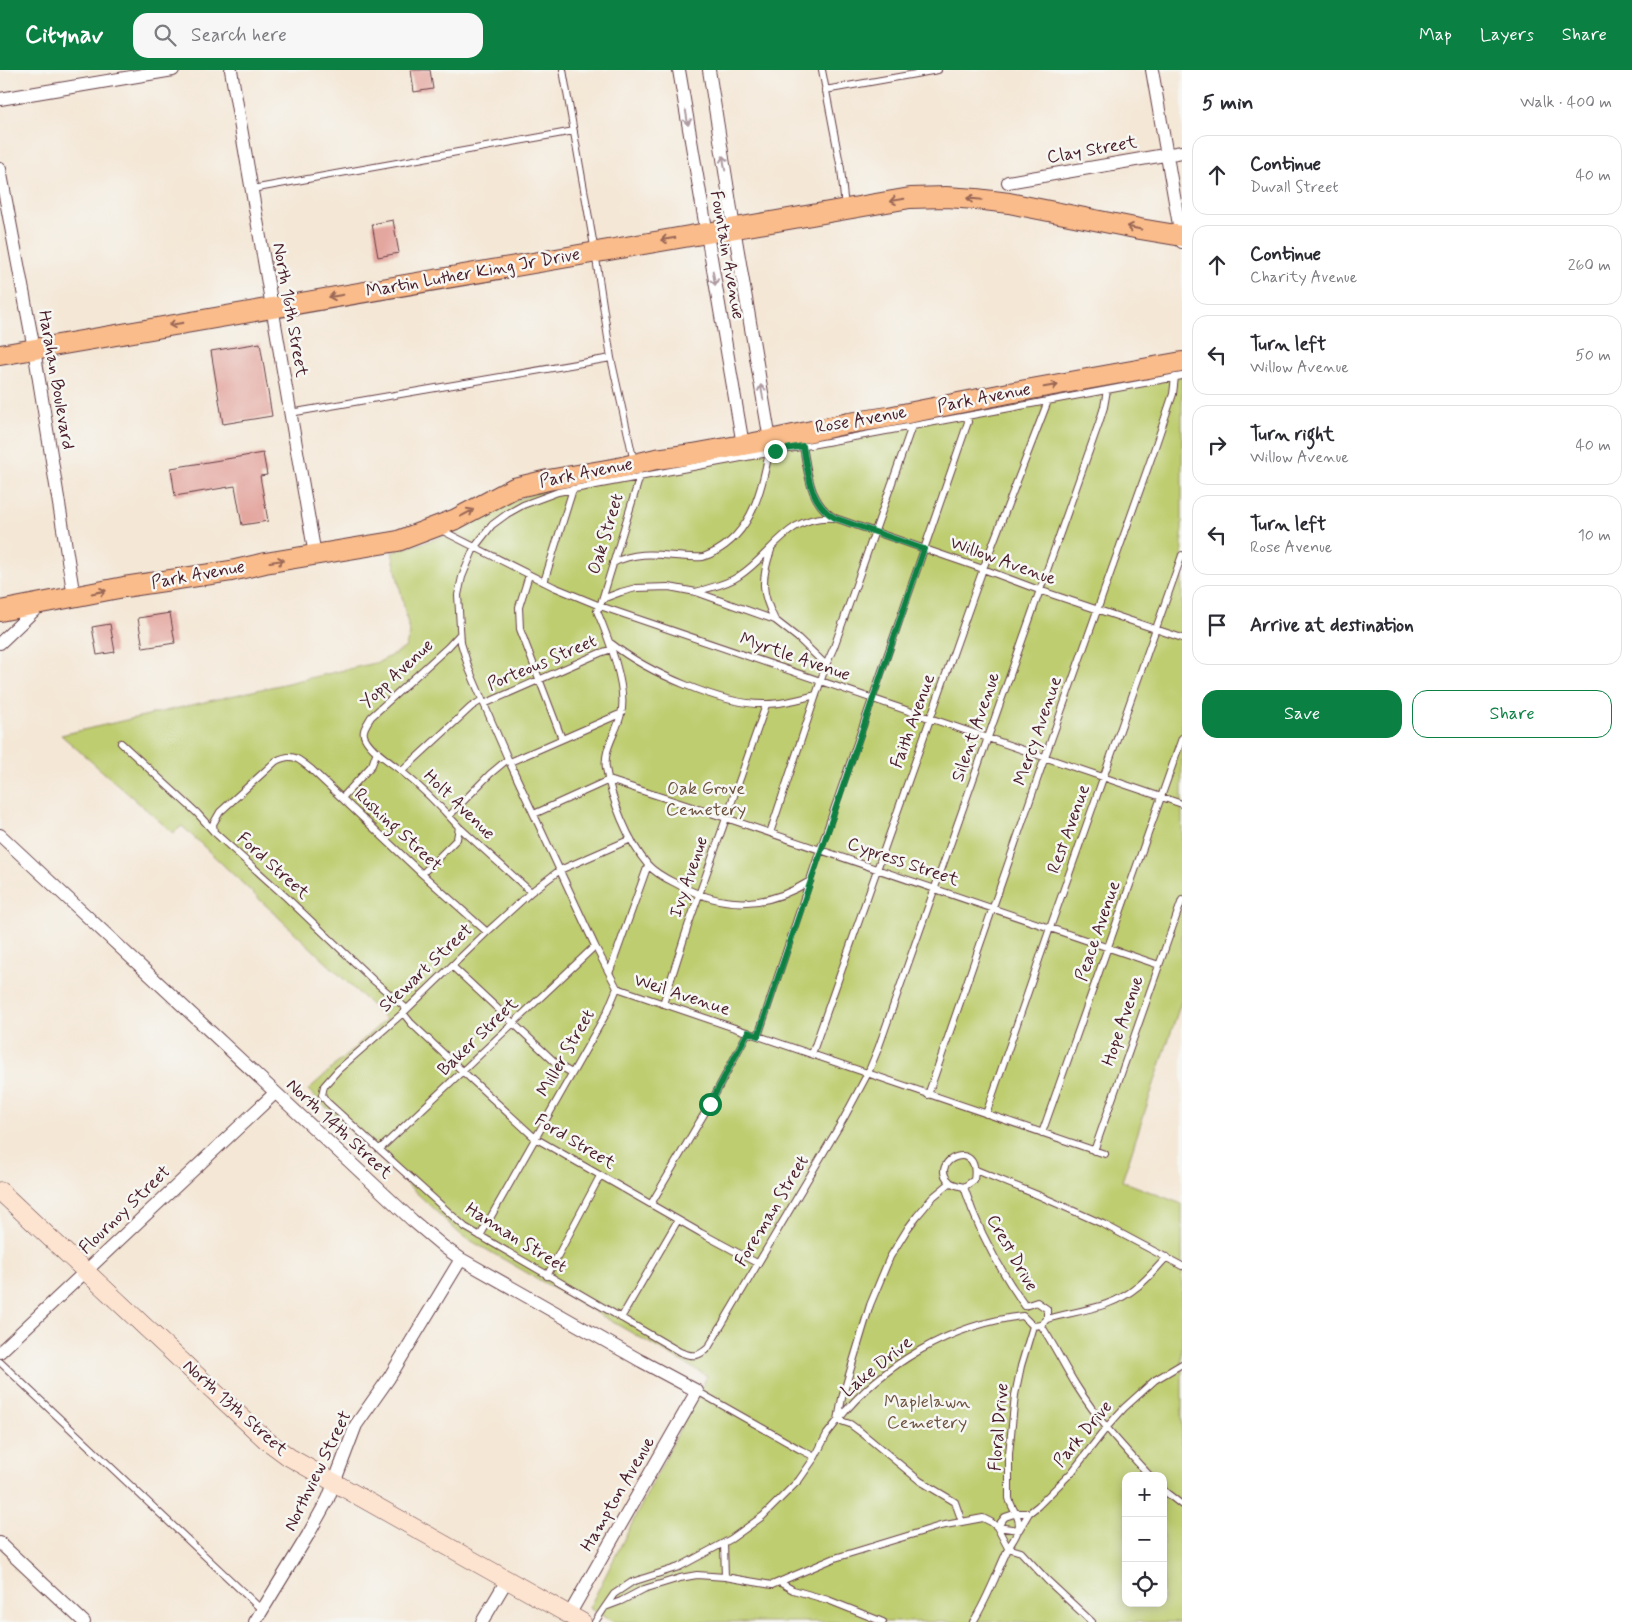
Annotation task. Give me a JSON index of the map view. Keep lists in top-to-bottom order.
{
  "streets": {
    "main road": ["Martin Luther King Jr Drive", "Park Avenue", "North 13th Street"],
    "street": [
      "Clay Street",
      "Fountain Avenue",
      "North 16th Street",
      "Harahan Boulevard",
      "North 14th Street",
      "Flournoy Street",
      "Northview Street",
      "Hampton Avenue"
    ],
    "lane": [
      "Rose Avenue",
      "Oak Street",
      "Willow Avenue",
      "Myrtle Avenue",
      "Porteous Street",
      "Yopp Avenue",
      "Faith Avenue",
      "Silent Avenue",
      "Mercy Avenue",
      "Holt Avenue",
      "Rest Avenue",
      "Rushing Street",
      "Cypress Street",
      "Ford Street",
      "Ivy Avenue",
      "Peace Avenue",
      "Stewart Street",
      "Weil Avenue",
      "Hope Avenue",
      "Baker Street",
      "Miller Street",
      "Foreman Street",
      "Hannan Street",
      "Crest Drive",
      "Lake Drive",
      "Floral Drive",
      "Park Drive"
    ]
  },
  "crossings": [
    ["Fountain Avenue", "Martin Luther King Jr Drive"],
    ["Fountain Avenue", "Park Avenue"],
    ["Fountain Avenue", "Rose Avenue"],
    ["Martin Luther King Jr Drive", "North 16th Street"],
    ["Martin Luther King Jr Drive", "Harahan Boulevard"],
    ["North 16th Street", "Park Avenue"],
    ["Harahan Boulevard", "Park Avenue"],
    ["Park Avenue", "Rose Avenue"],
    ["Park Avenue", "Oak Street"],
    ["Park Avenue", "Myrtle Avenue"],
    ["Park Avenue", "Mercy Avenue"],
    ["Rose Avenue", "Oak Street"],
    ["Rose Avenue", "Willow Avenue"],
    ["Rose Avenue", "Myrtle Avenue"],
    ["Rose Avenue", "Faith Avenue"],
    ["Rose Avenue", "Silent Avenue"],
    ["Rose Avenue", "Mercy Avenue"],
    ["Rose Avenue", "Weil Avenue"],
    ["Oak Street", "Myrtle Avenue"],
    ["Oak Street", "Porteous Street"],
    ["Oak Street", "Cypress Street"],
    ["Oak Street", "Ivy Avenue"],
    ["Oak Street", "Stewart Street"],
    ["Willow Avenue", "Faith Avenue"],
    ["Willow Avenue", "Silent Avenue"],
    ["Willow Avenue", "Mercy Avenue"],
    ["Willow Avenue", "Rest Avenue"],
    ["Myrtle Avenue", "Faith Avenue"],
    ["Myrtle Avenue", "Silent Avenue"],
    ["Myrtle Avenue", "Mercy Avenue"],
    ["Myrtle Avenue", "Rest Avenue"],
    ["Myrtle Avenue", "Peace Avenue"],
    ["Myrtle Avenue", "Weil Avenue"],
    ["Porteous Street", "Holt Avenue"],
    ["Porteous Street", "Weil Avenue"],
    ["Yopp Avenue", "Holt Avenue"],
    ["Yopp Avenue", "Weil Avenue"],
    ["Faith Avenue", "Cypress Street"],
    ["Faith Avenue", "Weil Avenue"],
    ["Silent Avenue", "Cypress Street"],
    ["Silent Avenue", "Weil Avenue"],
    ["Silent Avenue", "Foreman Street"],
    ["Mercy Avenue", "Cypress Street"],
    ["Mercy Avenue", "Weil Avenue"],
    ["Holt Avenue", "Stewart Street"],
    ["Rest Avenue", "Cypress Street"],
    ["Rest Avenue", "Weil Avenue"],
    ["Rushing Street", "Ford Street"],
    ["Rushing Street", "Stewart Street"],
    ["Cypress Street", "Ivy Avenue"],
    ["Cypress Street", "Peace Avenue"],
    ["Cypress Street", "Hope Avenue"],
    ["Ford Street", "Stewart Street"],
    ["Ford Street", "Baker Street"],
    ["Ford Street", "Miller Street"],
    ["Ford Street", "Foreman Street"],
    ["Ivy Avenue", "Weil Avenue"],
    ["Peace Avenue", "Weil Avenue"],
    ["Stewart Street", "Weil Avenue"],
    ["Stewart Street", "Hannan Street"],
    ["Weil Avenue", "Hope Avenue"],
    ["Weil Avenue", "Baker Street"],
    ["Weil Avenue", "Miller Street"],
    ["Weil Avenue", "Foreman Street"],
    ["Baker Street", "Hannan Street"],
    ["Miller Street", "Hannan Street"],
    ["North 14th Street", "Flournoy Street"],
    ["North 14th Street", "Northview Street"],
    ["North 14th Street", "Hampton Avenue"],
    ["Flournoy Street", "North 13th Street"],
    ["Foreman Street", "Hannan Street"],
    ["Crest Drive", "Lake Drive"],
    ["Crest Drive", "Floral Drive"],
    ["Lake Drive", "Floral Drive"],
    ["North 13th Street", "Northview Street"],
    ["North 13th Street", "Hampton Avenue"]
  ],
  "one_way": ["Martin Luther King Jr Drive", "Park Avenue"],
  "parks": ["Oak Grove Cemetery", "Maplelawn Cemetery"],
  "page": {
    "header": "Citynav",
    "search": "Search here",
    "nav": ["Map", "Layers", "Share"],
    "heading": ["5 min", "Walk · 400 m"],
    "list": [
      ["Continue", "Duvall Street", "40 m"],
      ["Continue", "Charity Avenue", "260 m"],
      ["Turn left", "Willow Avenue", "50 m"],
      ["Turn right", "Willow Avenue", "40 m"],
      ["Turn left", "Rose Avenue", "10 m"],
      "Arrive at destination"
    ],
    "buttons": ["Save", "Share"],
    "map_buttons": ["+", "−"]
  }
}
